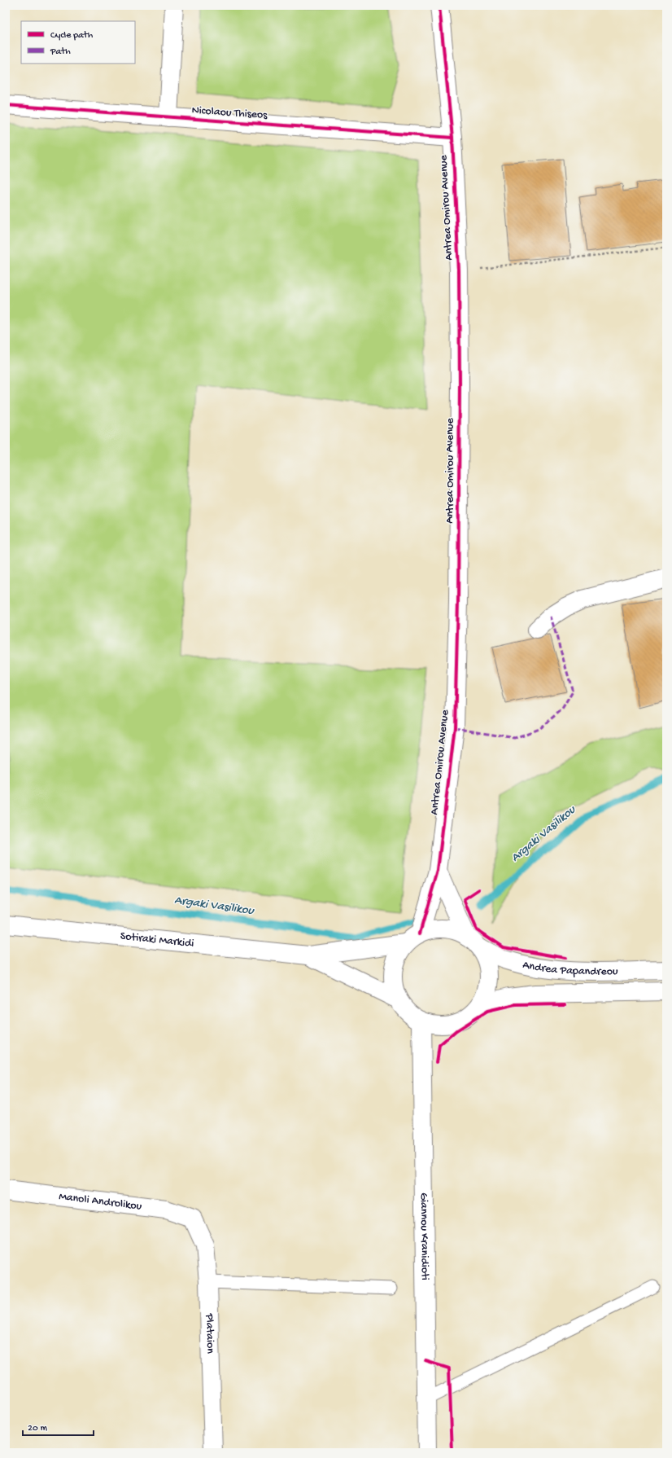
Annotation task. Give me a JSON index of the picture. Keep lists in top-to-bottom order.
{
  "streets": {
    "street": [
      "Nicolaou Thiseos",
      "Antrea Omirou Avenue",
      "Sotiraki Markidi",
      "Andrea Papandreou",
      "Manoli Androlikou",
      "Giannou Kranidioti",
      "Plataion"
    ]
  },
  "crossings": [
    ["Nicolaou Thiseos", "Antrea Omirou Avenue"],
    ["Antrea Omirou Avenue", "Sotiraki Markidi"],
    ["Antrea Omirou Avenue", "Andrea Papandreou"],
    ["Antrea Omirou Avenue", "Giannou Kranidioti"],
    ["Sotiraki Markidi", "Andrea Papandreou"],
    ["Sotiraki Markidi", "Giannou Kranidioti"],
    ["Andrea Papandreou", "Giannou Kranidioti"],
    ["Manoli Androlikou", "Plataion"]
  ],
  "water": ["Argaki Vasilikou"],
  "legend": ["Cycle path", "Path"],
  "scale_bar": "20 m"
}
